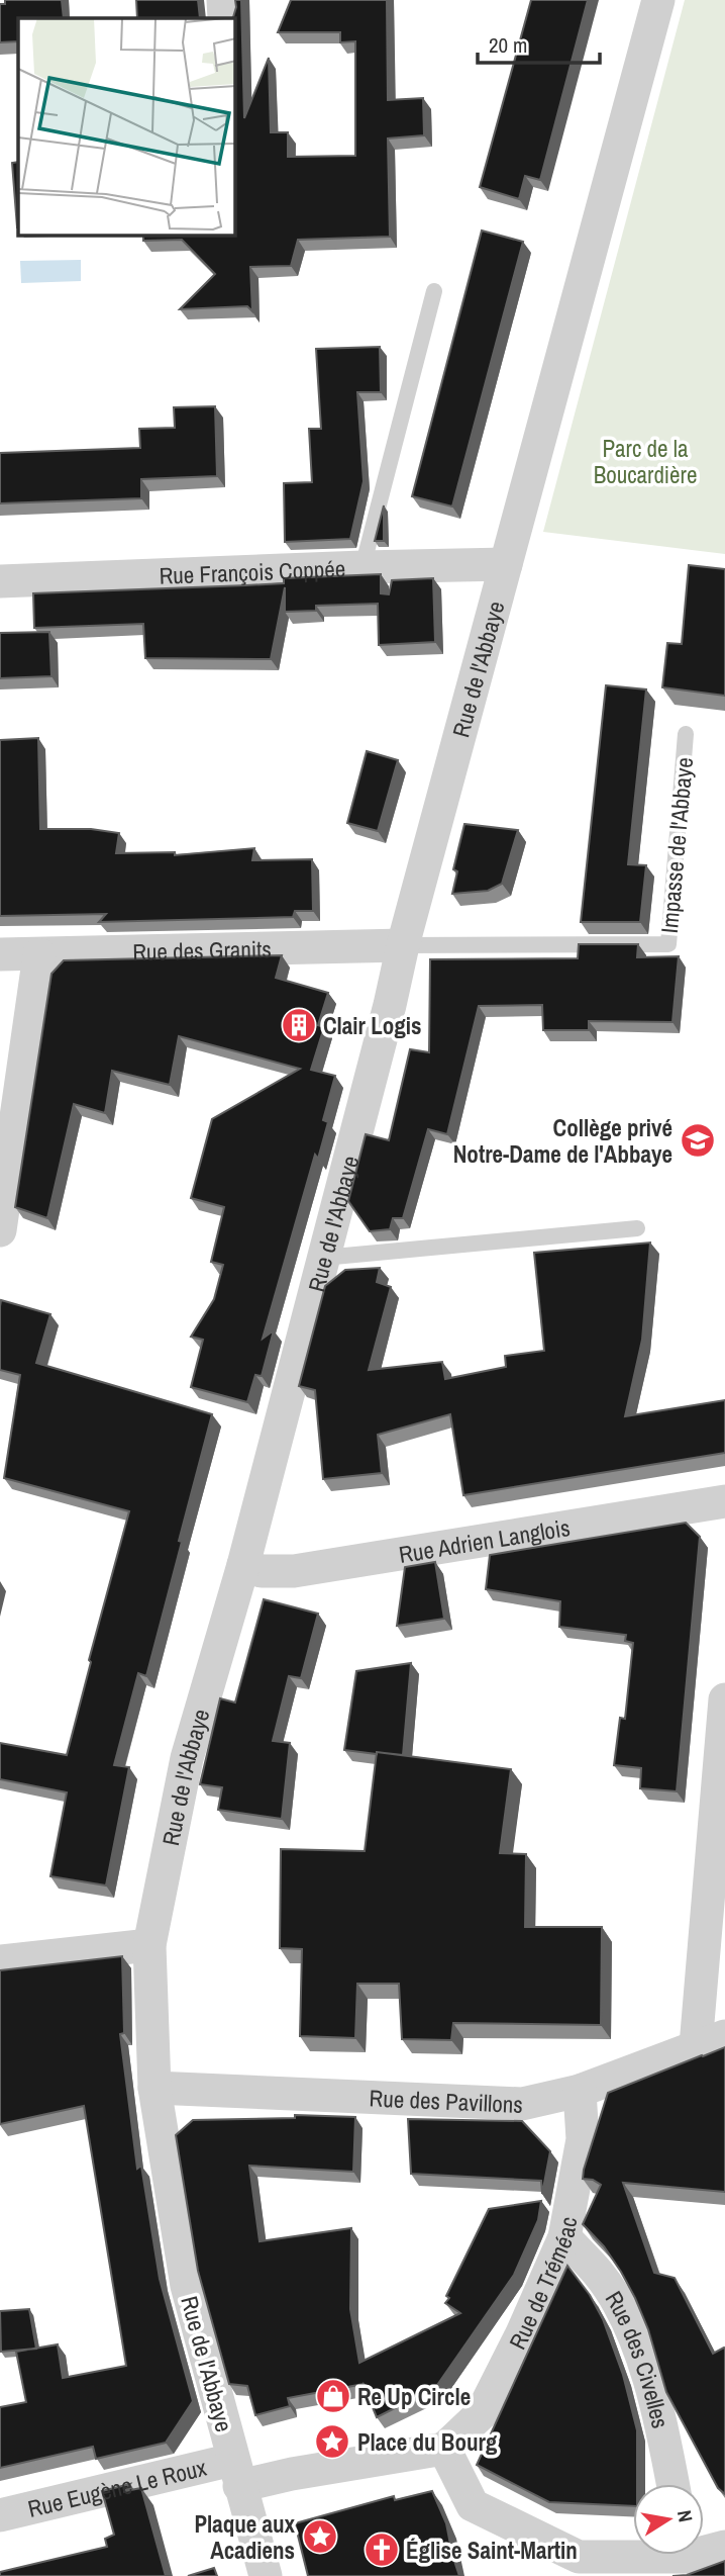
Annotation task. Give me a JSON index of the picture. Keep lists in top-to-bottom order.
{
  "streets": {
    "street": [
      "Rue François Coppée",
      "Rue de l'Abbaye",
      "Rue des Granits",
      "Rue Adrien Langlois",
      "Rue des Pavillons",
      "Rue de Tréméac",
      "Rue des Civelles",
      "Rue Eugène Le Roux"
    ],
    "lane": ["Impasse de l'Abbaye"]
  },
  "crossings": [
    ["Rue François Coppée", "Rue de l'Abbaye"],
    ["Rue de l'Abbaye", "Impasse de l'Abbaye"],
    ["Rue de l'Abbaye", "Rue des Granits"],
    ["Rue de l'Abbaye", "Rue Adrien Langlois"],
    ["Rue de l'Abbaye", "Rue des Pavillons"],
    ["Rue de l'Abbaye", "Rue Eugène Le Roux"],
    ["Impasse de l'Abbaye", "Rue des Granits"],
    ["Rue des Pavillons", "Rue de Tréméac"],
    ["Rue de Tréméac", "Rue des Civelles"]
  ],
  "parks": ["Parc de la Boucardière"],
  "places": {
    "building": ["Clair Logis"],
    "school or university": ["Collège privé Notre-Dame de l'Abbaye"],
    "shop": ["Re Up Circle"],
    "place": ["Place du Bourg", "Plaque aux Acadiens"],
    "church": ["Église Saint-Martin"]
  },
  "scale_bar": "20 m",
  "north": "right"
}
